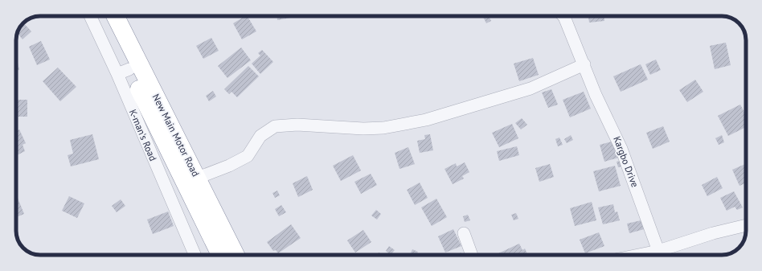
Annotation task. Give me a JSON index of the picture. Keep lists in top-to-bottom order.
{
  "streets": {
    "highway": ["New Main Motor Road"],
    "street": ["K-man's Road", "Kargbo Drive"]
  },
  "crossings": [
    ["K-man's Road", "New Main Motor Road"]
  ]
}
